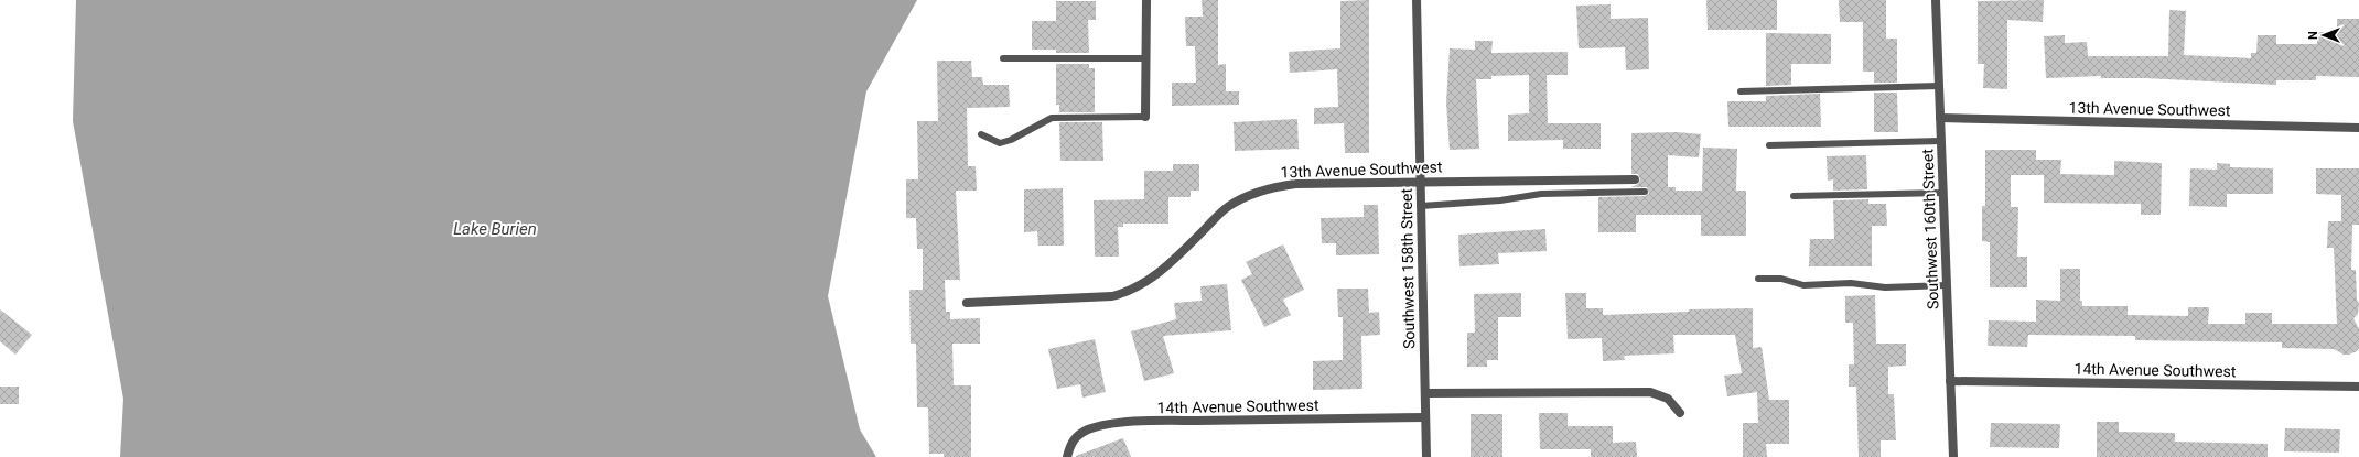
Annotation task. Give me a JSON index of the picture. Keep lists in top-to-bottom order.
{
  "streets": {
    "street": [
      "13th Avenue Southwest",
      "Southwest 160th Street",
      "Southwest 158th Street",
      "14th Avenue Southwest"
    ]
  },
  "crossings": [
    ["13th Avenue Southwest", "Southwest 160th Street"],
    ["13th Avenue Southwest", "Southwest 158th Street"],
    ["Southwest 160th Street", "14th Avenue Southwest"],
    ["Southwest 158th Street", "14th Avenue Southwest"]
  ],
  "water": ["Lake Burien"],
  "north": "left"
}
